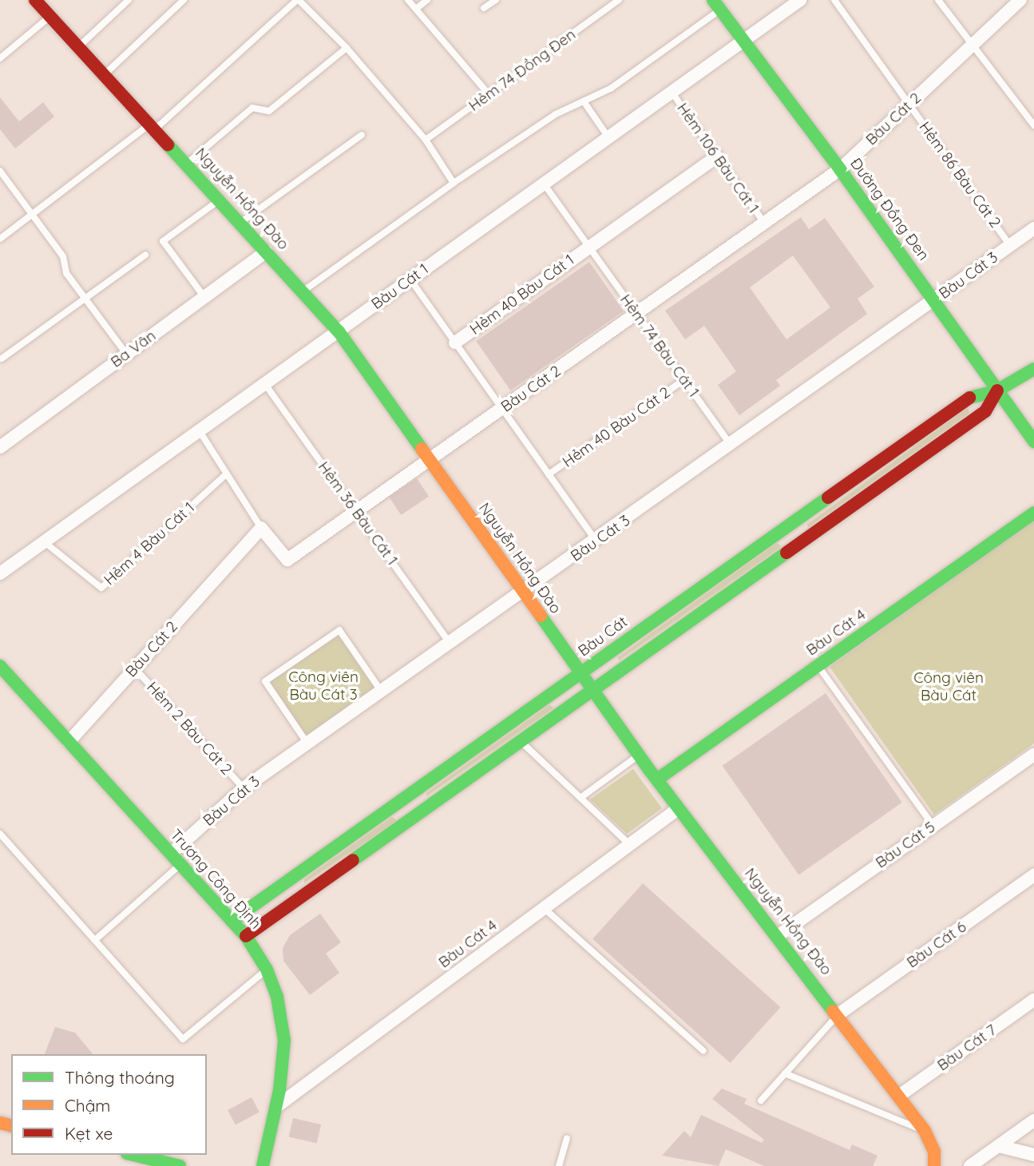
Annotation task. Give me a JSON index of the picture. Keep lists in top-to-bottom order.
{
  "streets": {
    "street": [
      "Bàu Cát 2",
      "Nguyễn Hồng Đào",
      "Đường Đồng Đen",
      "Bàu Cát 3",
      "Bàu Cát 1",
      "Hẻm 40 Bàu Cát 1",
      "Ba Vân",
      "Bàu Cát 4",
      "Bàu Cát",
      "Bàu Cát 5",
      "Trương Công Định",
      "Bàu Cát 6",
      "Bàu Cát 7"
    ],
    "lane": [
      "Hẻm 74 Đồng Đen",
      "Hẻm 106 Bàu Cát 1",
      "Hẻm 86 Bàu Cát 2",
      "Hẻm 74 Bàu Cát 1",
      "Hẻm 40 Bàu Cát 2",
      "Hẻm 36 Bàu Cát 1",
      "Hẻm 4 Bàu Cát 1",
      "Hẻm 2 Bàu Cát 2"
    ]
  },
  "crossings": [
    ["Bàu Cát 2", "Hẻm 106 Bàu Cát 1"],
    ["Bàu Cát 2", "Hẻm 86 Bàu Cát 2"],
    ["Bàu Cát 2", "Nguyễn Hồng Đào"],
    ["Bàu Cát 2", "Đường Đồng Đen"],
    ["Bàu Cát 2", "Hẻm 40 Bàu Cát 1"],
    ["Bàu Cát 2", "Hẻm 74 Bàu Cát 1"],
    ["Bàu Cát 2", "Hẻm 36 Bàu Cát 1"],
    ["Bàu Cát 2", "Hẻm 2 Bàu Cát 2"],
    ["Bàu Cát 2", "Trương Công Định"],
    ["Hẻm 106 Bàu Cát 1", "Bàu Cát 1"],
    ["Hẻm 86 Bàu Cát 2", "Bàu Cát 3"],
    ["Nguyễn Hồng Đào", "Bàu Cát 3"],
    ["Nguyễn Hồng Đào", "Bàu Cát 1"],
    ["Nguyễn Hồng Đào", "Ba Vân"],
    ["Nguyễn Hồng Đào", "Bàu Cát 4"],
    ["Nguyễn Hồng Đào", "Bàu Cát"],
    ["Nguyễn Hồng Đào", "Bàu Cát 5"],
    ["Nguyễn Hồng Đào", "Bàu Cát 6"],
    ["Nguyễn Hồng Đào", "Bàu Cát 7"],
    ["Đường Đồng Đen", "Bàu Cát 3"],
    ["Đường Đồng Đen", "Bàu Cát 1"],
    ["Đường Đồng Đen", "Bàu Cát"],
    ["Bàu Cát 3", "Hẻm 40 Bàu Cát 1"],
    ["Bàu Cát 3", "Hẻm 74 Bàu Cát 1"],
    ["Bàu Cát 3", "Hẻm 36 Bàu Cát 1"],
    ["Bàu Cát 3", "Hẻm 2 Bàu Cát 2"],
    ["Bàu Cát 3", "Trương Công Định"],
    ["Bàu Cát 1", "Hẻm 40 Bàu Cát 1"],
    ["Bàu Cát 1", "Hẻm 74 Bàu Cát 1"],
    ["Bàu Cát 1", "Hẻm 36 Bàu Cát 1"],
    ["Bàu Cát 1", "Hẻm 4 Bàu Cát 1"],
    ["Hẻm 40 Bàu Cát 1", "Hẻm 74 Bàu Cát 1"],
    ["Hẻm 40 Bàu Cát 1", "Hẻm 40 Bàu Cát 2"],
    ["Hẻm 74 Bàu Cát 1", "Hẻm 40 Bàu Cát 2"],
    ["Bàu Cát 4", "Trương Công Định"],
    ["Bàu Cát", "Trương Công Định"]
  ],
  "parks": ["Công viên Bàu Cát 3", "Công viên Bàu Cát"],
  "legend": ["Thông thoáng", "Chậm", "Kẹt xe"]
}
